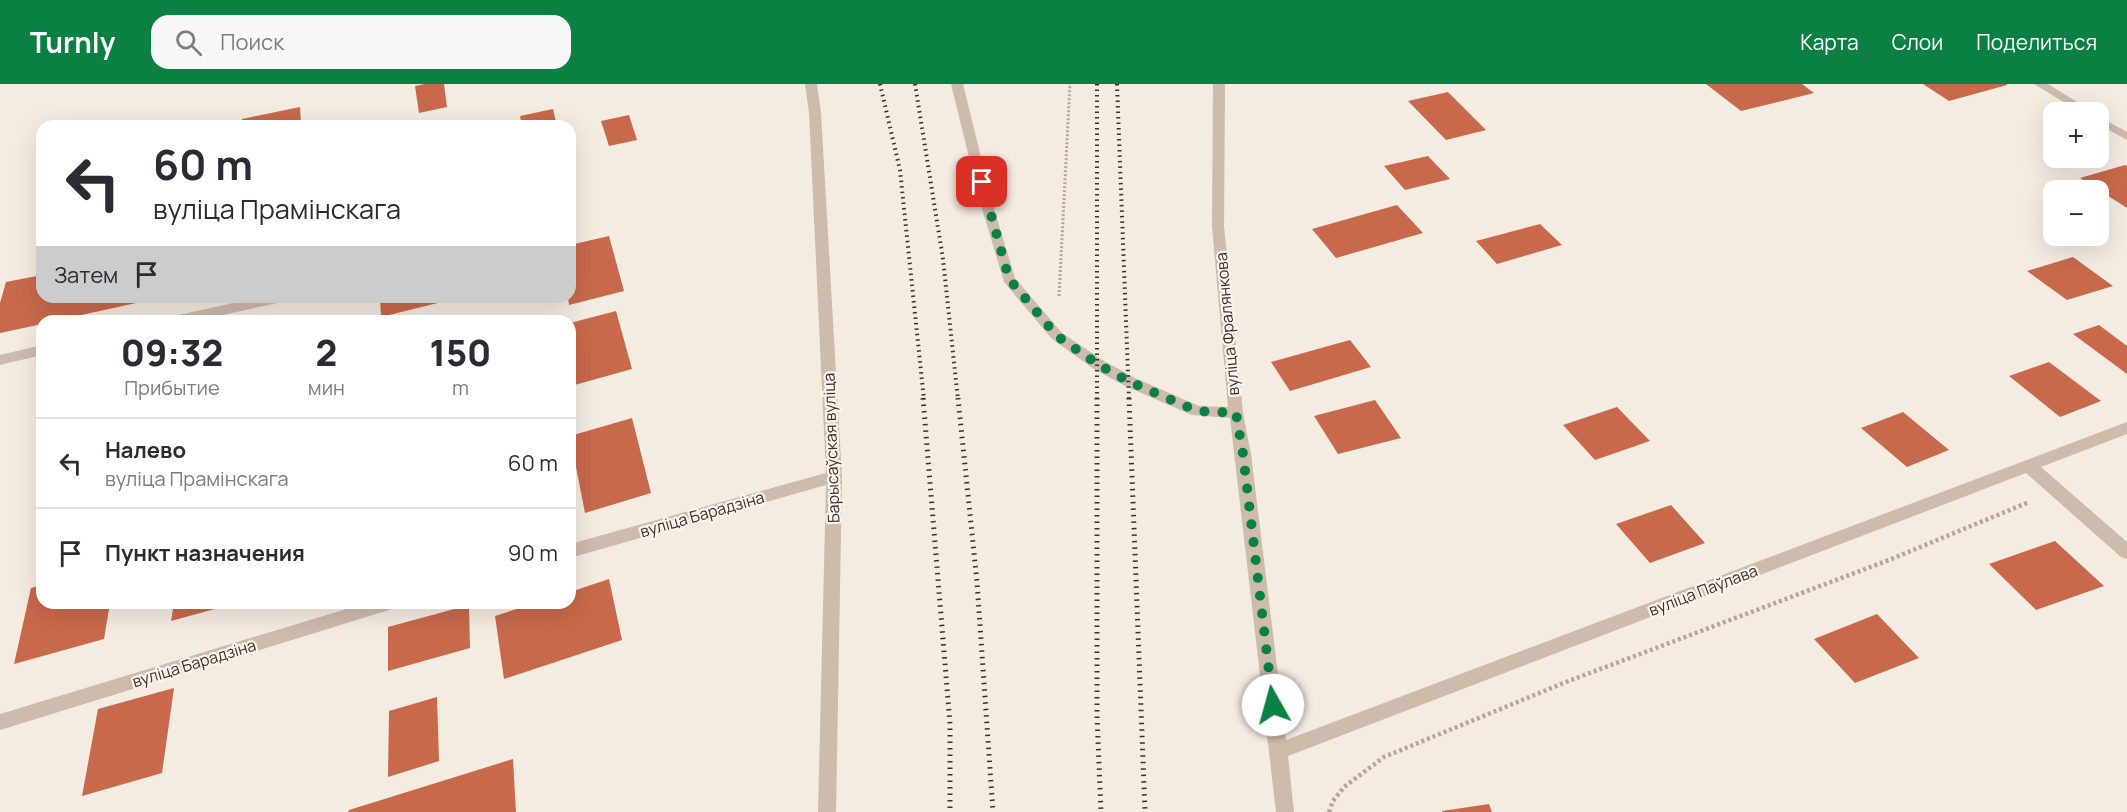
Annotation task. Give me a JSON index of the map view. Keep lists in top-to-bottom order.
{
  "streets": {
    "street": [
      "вуліца Фралянкова",
      "Барысаўская вуліца",
      "вуліца Барадзіна",
      "вуліца Паўлава"
    ]
  },
  "crossings": [
    ["вуліца Фралянкова", "вуліца Паўлава"],
    ["Барысаўская вуліца", "вуліца Барадзіна"]
  ],
  "page": {
    "header": "Turnly",
    "search": "Поиск",
    "nav": ["Карта", "Слои", "Поделиться"],
    "map_buttons": ["+", "−"],
    "turn": ["60 m", "вуліца Прамінскага"],
    "then": "Затем",
    "eta": [
      "09:32",
      "Прибытие",
      "2",
      "мин",
      "150",
      "m"
    ],
    "list": [
      {
        "name": "Налево",
        "note": "вуліца Прамінскага",
        "value": "60 m"
      },
      {
        "name": "Пункт назначения",
        "value": "90 m"
      }
    ]
  }
}
